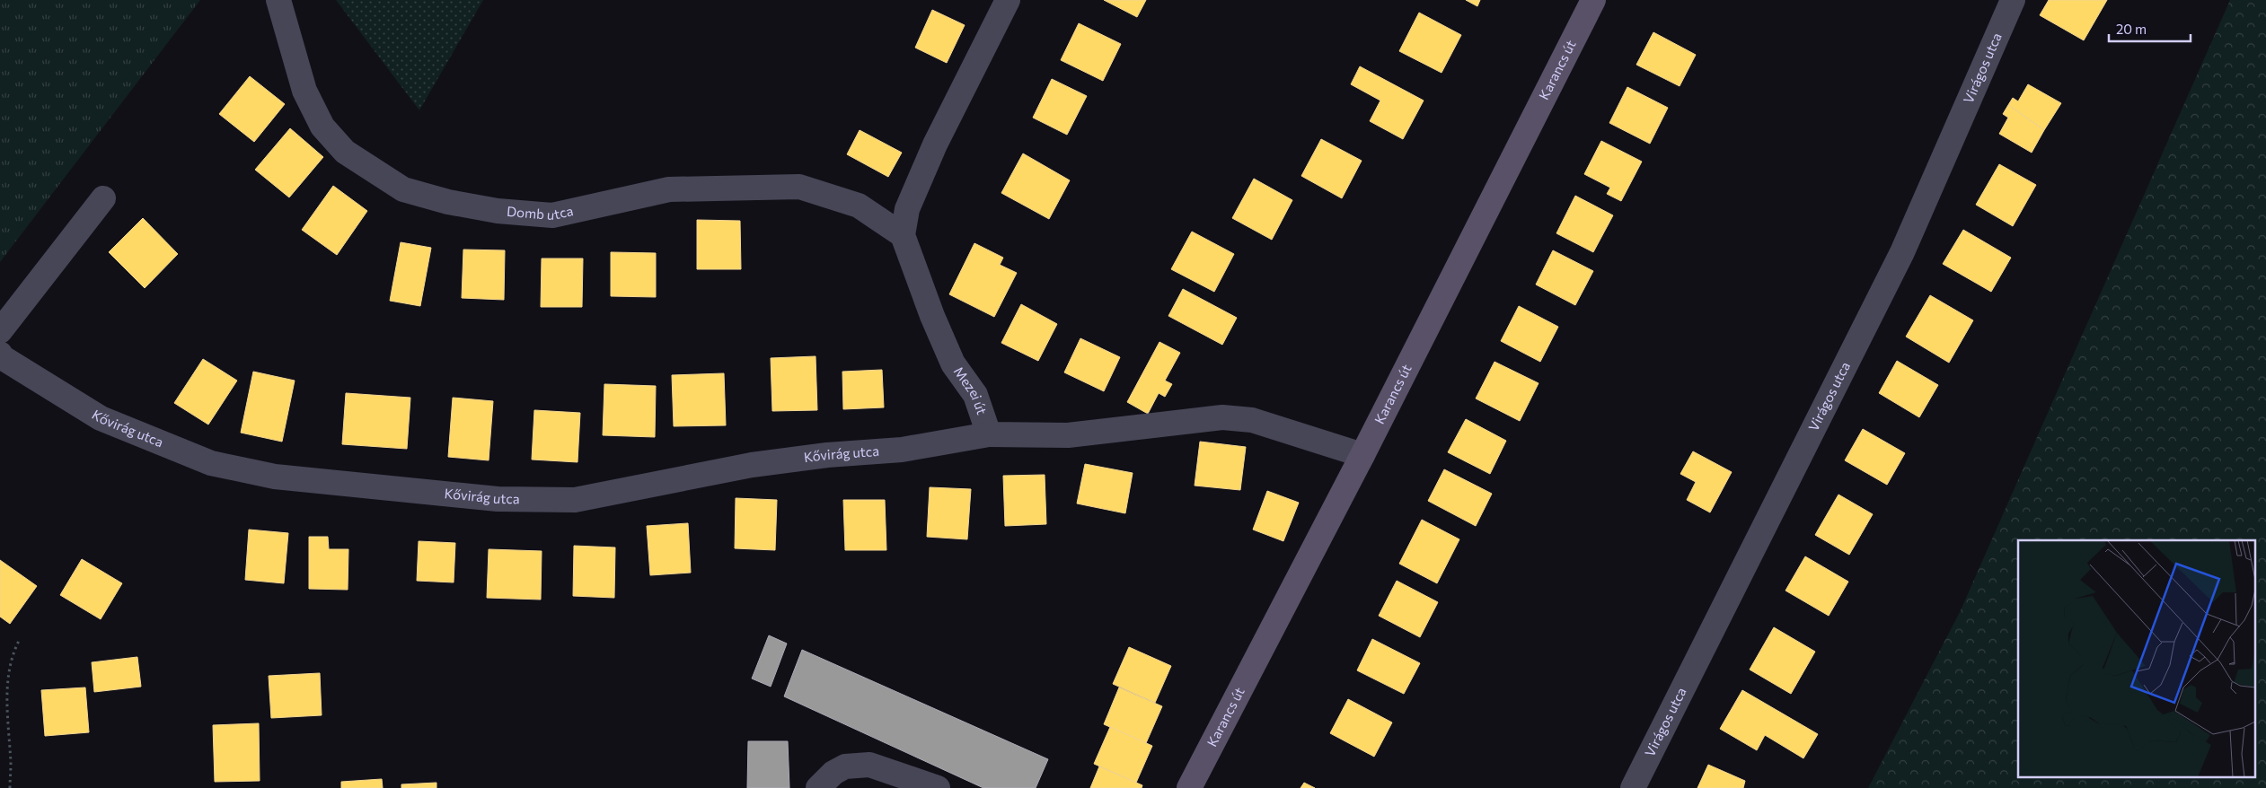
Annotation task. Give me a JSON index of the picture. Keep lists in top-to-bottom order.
{
  "streets": {
    "main road": ["Karancs út"],
    "street": [
      "Virágos utca",
      "Domb utca",
      "Mezei út",
      "Kővirág utca"
    ]
  },
  "crossings": [
    ["Domb utca", "Mezei út"],
    ["Mezei út", "Kővirág utca"]
  ],
  "scale_bar": "20 m"
}
